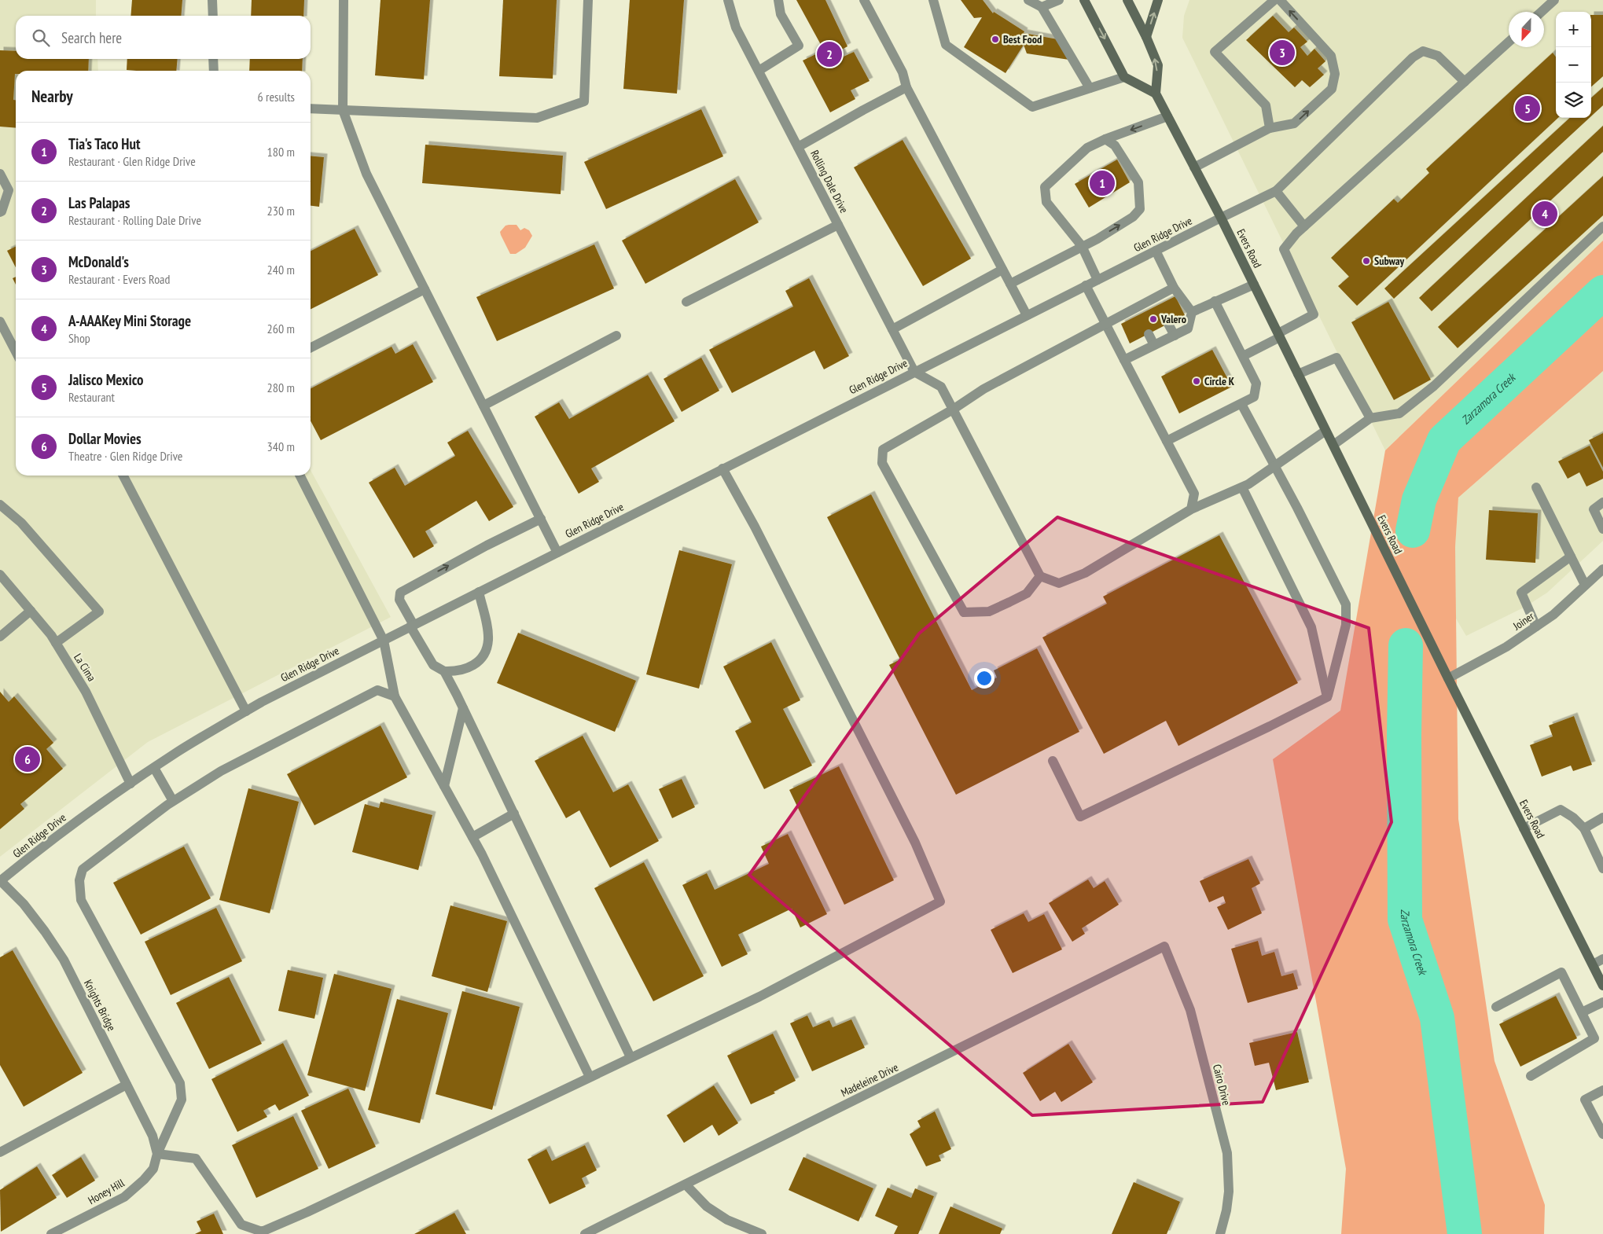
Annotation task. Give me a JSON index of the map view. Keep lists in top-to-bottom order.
{
  "streets": {
    "main road": ["Evers Road"],
    "street": [
      "Rolling Dale Drive",
      "Glen Ridge Drive",
      "Joiner",
      "La Cima",
      "Knights Bridge",
      "Madeleine Drive",
      "Cairo Drive",
      "Honey Hill"
    ]
  },
  "crossings": [
    ["Rolling Dale Drive", "Glen Ridge Drive"],
    ["Glen Ridge Drive", "Evers Road"],
    ["Glen Ridge Drive", "La Cima"],
    ["Glen Ridge Drive", "Knights Bridge"],
    ["Evers Road", "Joiner"],
    ["Knights Bridge", "Honey Hill"],
    ["Madeleine Drive", "Cairo Drive"]
  ],
  "water": ["Zarzamora Creek"],
  "places": [
    "Best Food",
    "Subway",
    "Valero",
    "Circle K"
  ],
  "north": "bottom",
  "page": {
    "map_buttons": ["+", "−"],
    "search": "Search here",
    "pins": [
      "3",
      "2",
      "5",
      "1",
      "4",
      "6"
    ],
    "heading": ["Nearby", "6 results"],
    "list": [
      {
        "mark": "1",
        "name": "Tia's Taco Hut",
        "note": "Restaurant · Glen Ridge Drive",
        "value": "180 m"
      },
      {
        "mark": "2",
        "name": "Las Palapas",
        "note": "Restaurant · Rolling Dale Drive",
        "value": "230 m"
      },
      {
        "mark": "3",
        "name": "McDonald's",
        "note": "Restaurant · Evers Road",
        "value": "240 m"
      },
      {
        "mark": "4",
        "name": "A-AAAKey Mini Storage",
        "note": "Shop",
        "value": "260 m"
      },
      {
        "mark": "5",
        "name": "Jalisco Mexico",
        "note": "Restaurant",
        "value": "280 m"
      },
      {
        "mark": "6",
        "name": "Dollar Movies",
        "note": "Theatre · Glen Ridge Drive",
        "value": "340 m"
      }
    ]
  }
}
